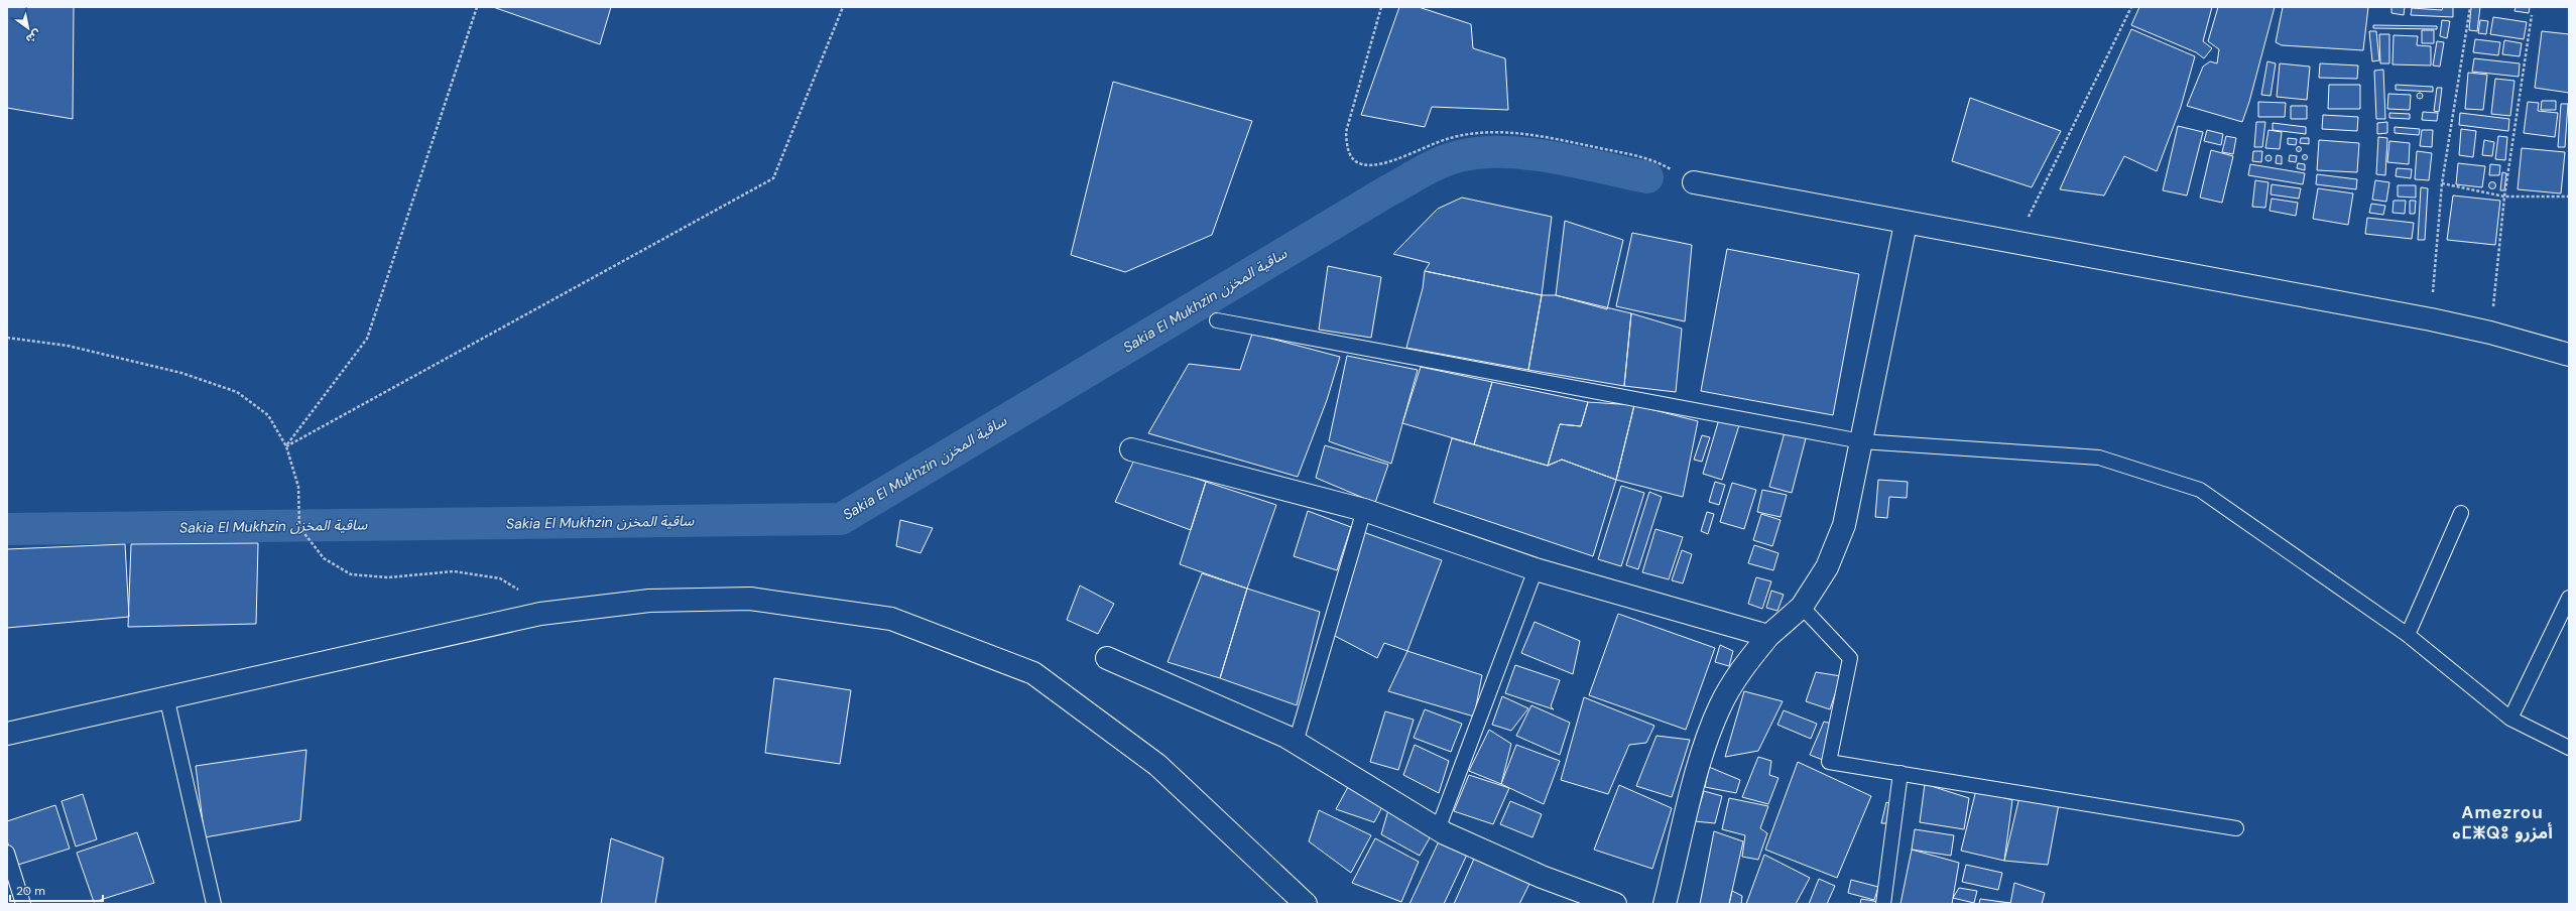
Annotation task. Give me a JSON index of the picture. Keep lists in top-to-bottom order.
{
  "districts": ["Amezrou ⴰⵎⵥⵕⵓ أمزرو"],
  "water": ["Sakia El Mukhzin ساقية المخزن"],
  "scale_bar": "20 m",
  "north": "bottom right"
}
